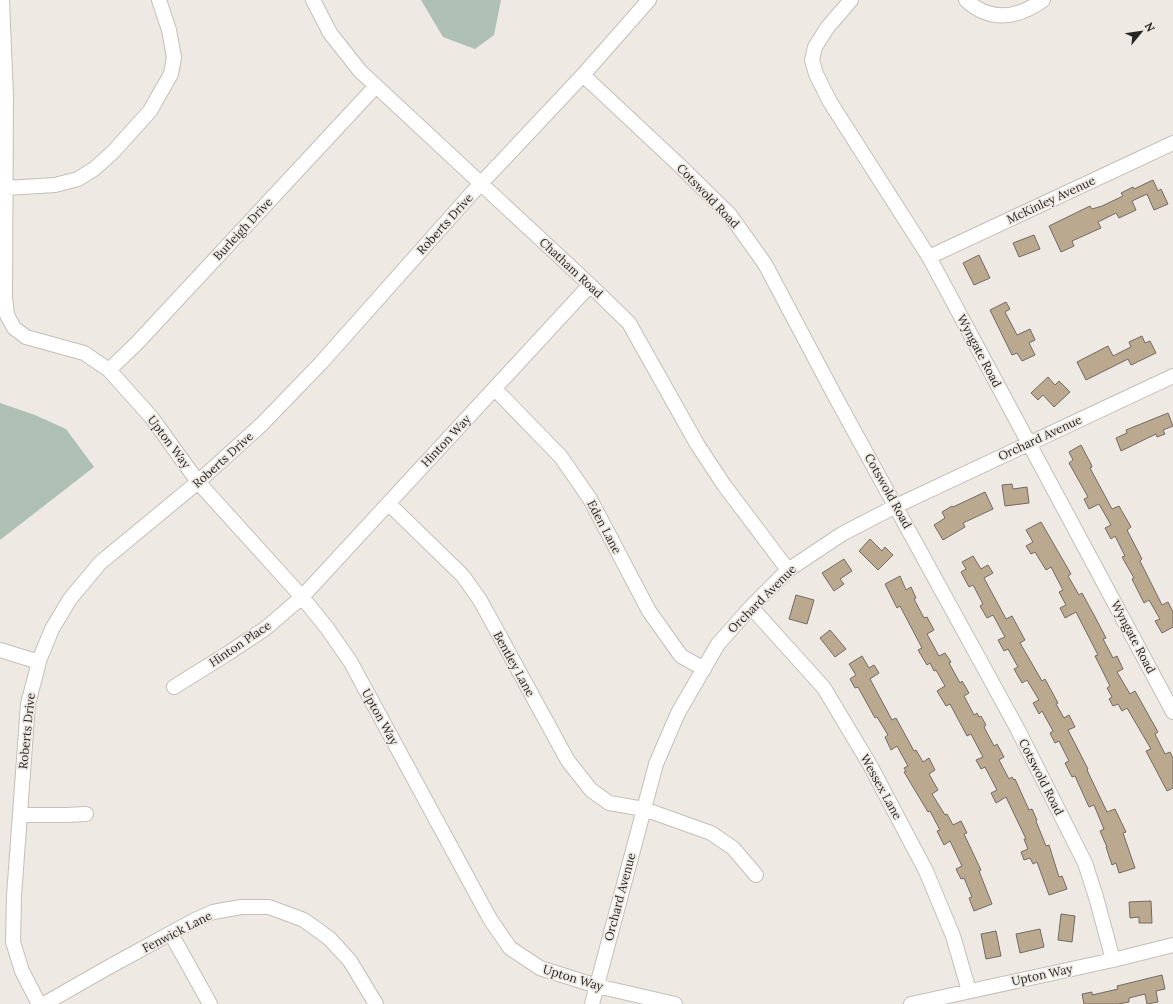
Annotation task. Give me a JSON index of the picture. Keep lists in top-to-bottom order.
{
  "streets": {
    "street": [
      "Cotswold Road",
      "McKinley Avenue",
      "Roberts Drive",
      "Burleigh Drive",
      "Chatham Road",
      "Wyngate Road",
      "Orchard Avenue",
      "Hinton Way",
      "Upton Way",
      "Eden Lane",
      "Hinton Place",
      "Bentley Lane",
      "Wessex Lane",
      "Fenwick Lane"
    ]
  },
  "crossings": [
    ["Cotswold Road", "Roberts Drive"],
    ["Cotswold Road", "Orchard Avenue"],
    ["Cotswold Road", "Upton Way"],
    ["McKinley Avenue", "Wyngate Road"],
    ["Roberts Drive", "Chatham Road"],
    ["Roberts Drive", "Upton Way"],
    ["Burleigh Drive", "Chatham Road"],
    ["Burleigh Drive", "Upton Way"],
    ["Chatham Road", "Orchard Avenue"],
    ["Chatham Road", "Hinton Way"],
    ["Wyngate Road", "Orchard Avenue"],
    ["Orchard Avenue", "Upton Way"],
    ["Orchard Avenue", "Eden Lane"],
    ["Orchard Avenue", "Bentley Lane"],
    ["Orchard Avenue", "Wessex Lane"],
    ["Hinton Way", "Upton Way"],
    ["Hinton Way", "Eden Lane"],
    ["Hinton Way", "Hinton Place"],
    ["Hinton Way", "Bentley Lane"],
    ["Upton Way", "Hinton Place"],
    ["Upton Way", "Wessex Lane"]
  ],
  "north": "top right"
}
